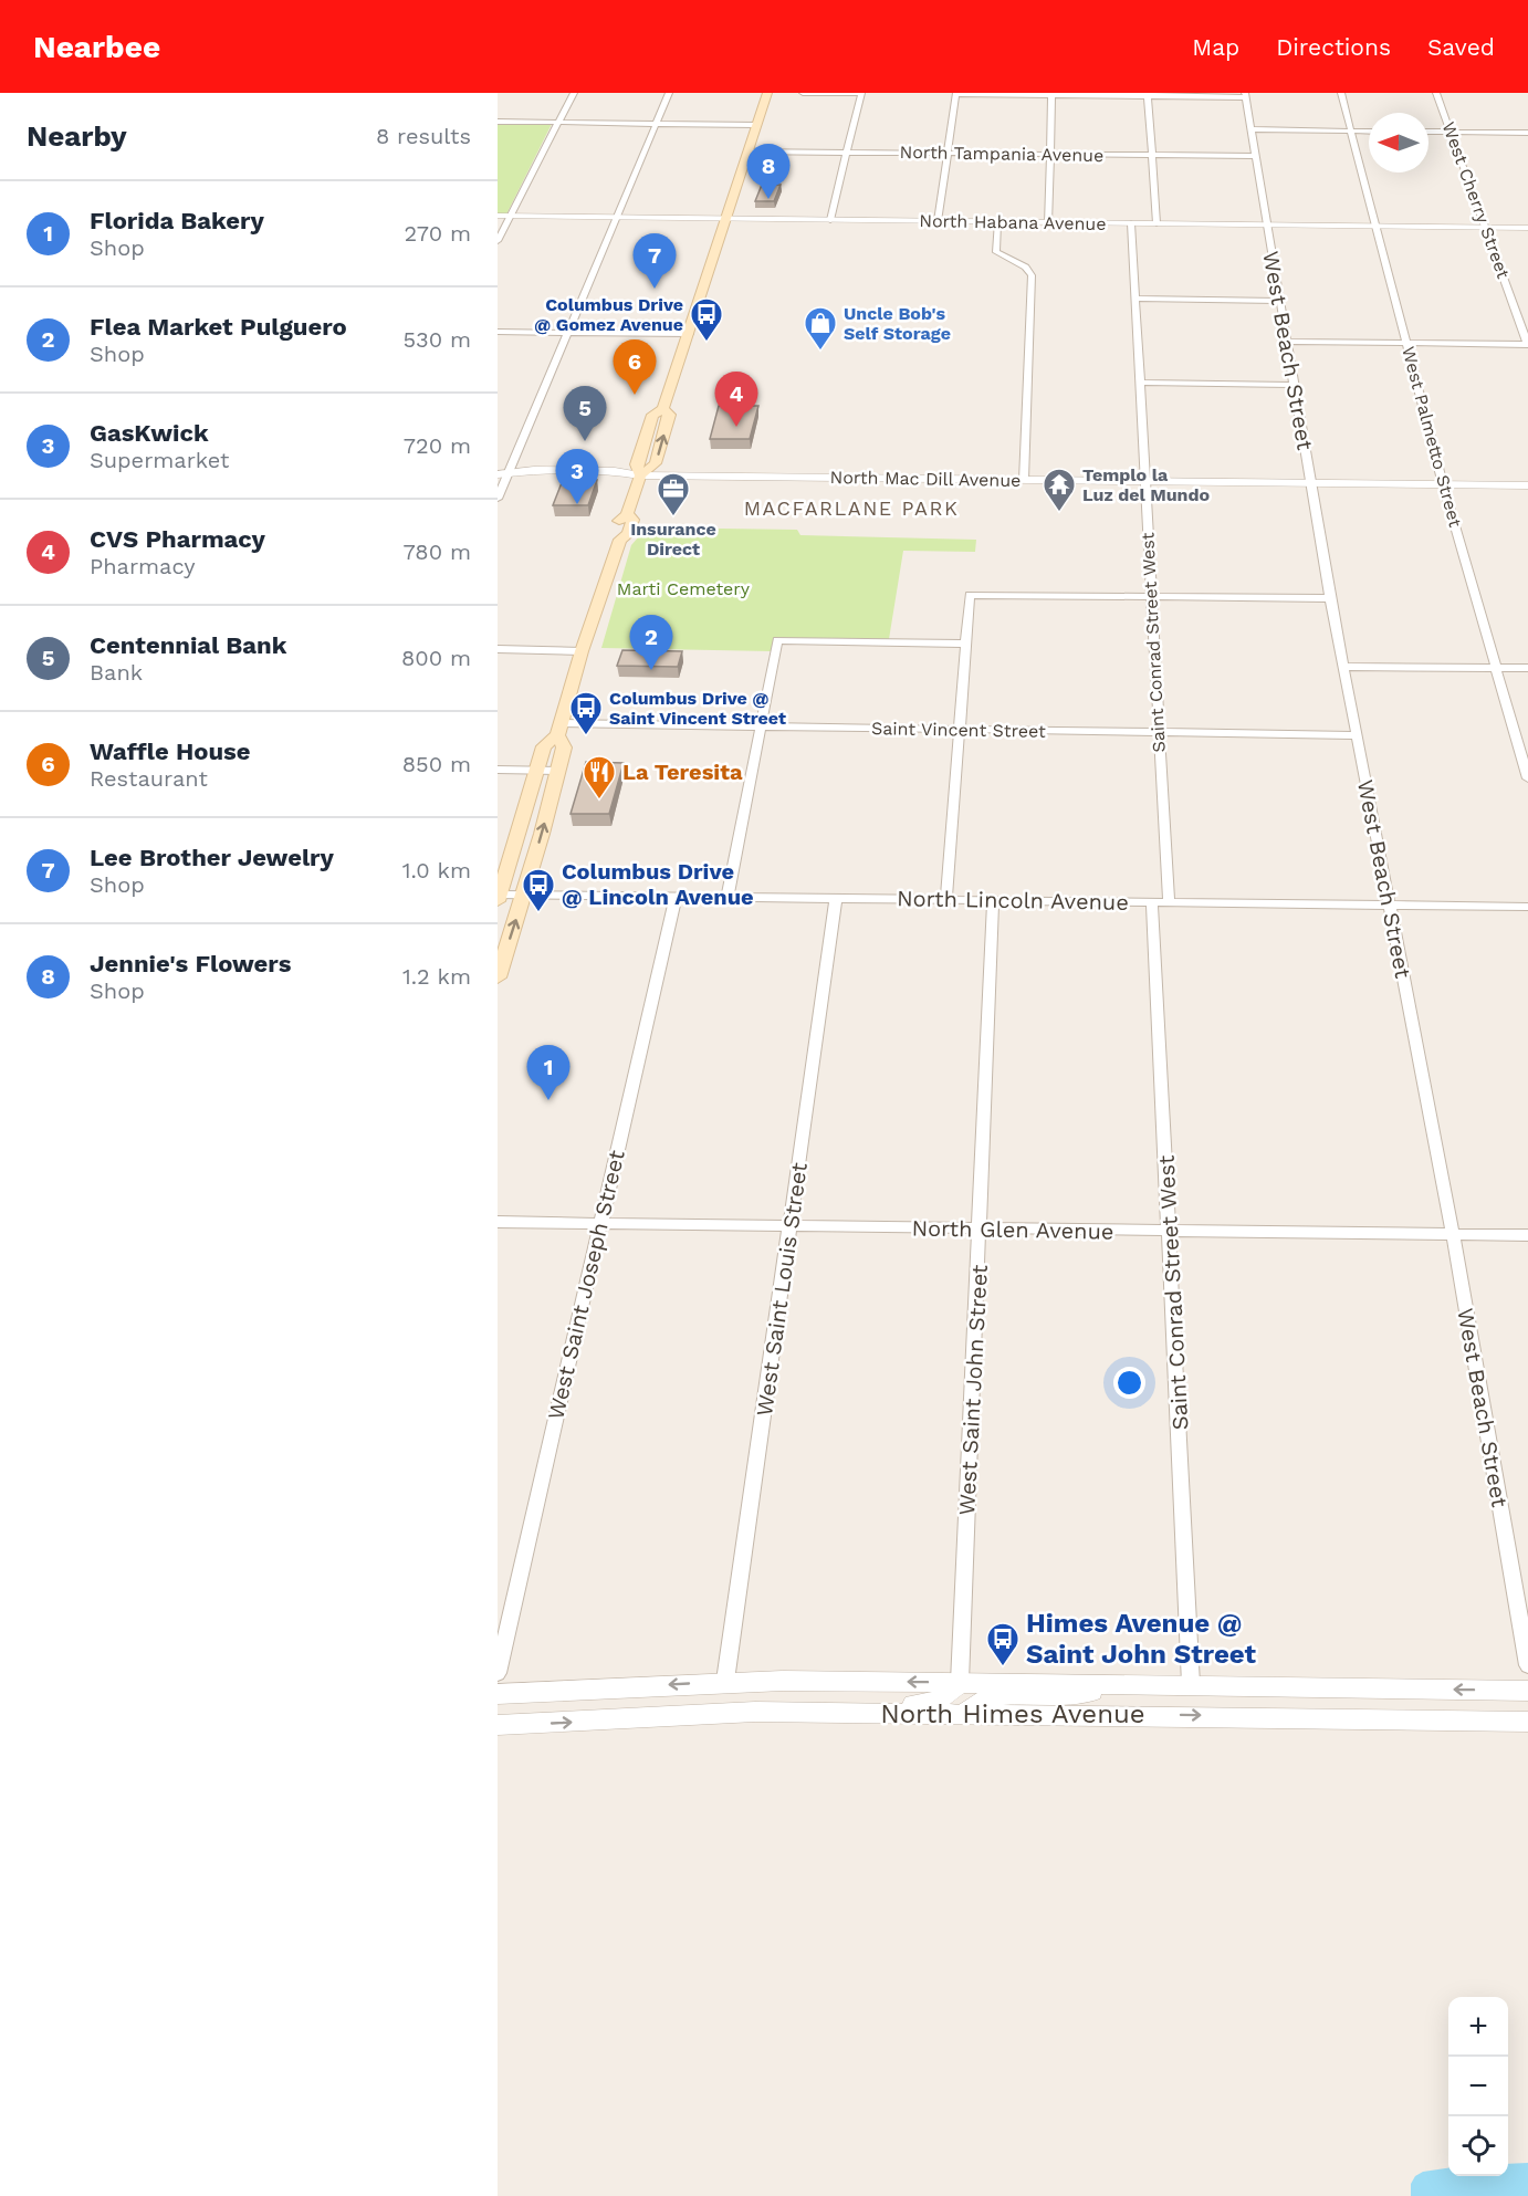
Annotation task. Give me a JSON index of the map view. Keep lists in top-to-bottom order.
{
  "streets": {
    "street": [
      "North Tampania Avenue",
      "West Cherry Street",
      "North Habana Avenue",
      "West Beach Street",
      "West Palmetto Street",
      "North Mac Dill Avenue",
      "Saint Conrad Street West",
      "Saint Vincent Street",
      "North Lincoln Avenue",
      "North Glen Avenue",
      "West Saint Joseph Street",
      "West Saint Louis Street",
      "West Saint John Street",
      "North Himes Avenue"
    ]
  },
  "crossings": [
    ["North Tampania Avenue", "West Beach Street"],
    ["West Cherry Street", "North Habana Avenue"],
    ["North Habana Avenue", "West Beach Street"],
    ["North Habana Avenue", "West Palmetto Street"],
    ["North Habana Avenue", "Saint Conrad Street West"],
    ["West Beach Street", "North Mac Dill Avenue"],
    ["West Beach Street", "Saint Vincent Street"],
    ["West Beach Street", "North Lincoln Avenue"],
    ["West Beach Street", "North Glen Avenue"],
    ["West Palmetto Street", "North Mac Dill Avenue"],
    ["North Mac Dill Avenue", "Saint Conrad Street West"],
    ["Saint Conrad Street West", "Saint Vincent Street"],
    ["Saint Conrad Street West", "North Lincoln Avenue"],
    ["Saint Conrad Street West", "North Glen Avenue"],
    ["Saint Conrad Street West", "North Himes Avenue"],
    ["North Lincoln Avenue", "West Saint Joseph Street"],
    ["North Lincoln Avenue", "West Saint Louis Street"],
    ["North Lincoln Avenue", "West Saint John Street"],
    ["North Glen Avenue", "West Saint Joseph Street"],
    ["North Glen Avenue", "West Saint Louis Street"],
    ["North Glen Avenue", "West Saint John Street"],
    ["West Saint Louis Street", "North Himes Avenue"],
    ["West Saint John Street", "North Himes Avenue"]
  ],
  "districts": ["MACFARLANE PARK"],
  "parks": ["Marti Cemetery"],
  "places": {
    "bus stop": [
      "Columbus Drive @ Gomez Avenue",
      "Columbus Drive @ Saint Vincent Street",
      "Columbus Drive @ Lincoln Avenue",
      "Himes Avenue @ Saint John Street"
    ],
    "shop": ["Uncle Bob's Self Storage"],
    "temple": ["Templo la Luz del Mundo"],
    "office": ["Insurance Direct"],
    "restaurant": ["La Teresita"]
  },
  "north": "left",
  "page": {
    "header": "Nearbee",
    "nav": ["Map", "Directions", "Saved"],
    "heading": ["Nearby", "8 results"],
    "pins": [
      "8",
      "7",
      "6",
      "4",
      "5",
      "3",
      "2",
      "1"
    ],
    "list": [
      {
        "mark": "1",
        "name": "Florida Bakery",
        "note": "Shop",
        "value": "270 m"
      },
      {
        "mark": "2",
        "name": "Flea Market Pulguero",
        "note": "Shop",
        "value": "530 m"
      },
      {
        "mark": "3",
        "name": "GasKwick",
        "note": "Supermarket",
        "value": "720 m"
      },
      {
        "mark": "4",
        "name": "CVS Pharmacy",
        "note": "Pharmacy",
        "value": "780 m"
      },
      {
        "mark": "5",
        "name": "Centennial Bank",
        "note": "Bank",
        "value": "800 m"
      },
      {
        "mark": "6",
        "name": "Waffle House",
        "note": "Restaurant",
        "value": "850 m"
      },
      {
        "mark": "7",
        "name": "Lee Brother Jewelry",
        "note": "Shop",
        "value": "1.0 km"
      },
      {
        "mark": "8",
        "name": "Jennie's Flowers",
        "note": "Shop",
        "value": "1.2 km"
      }
    ],
    "map_buttons": ["+", "−"]
  }
}
